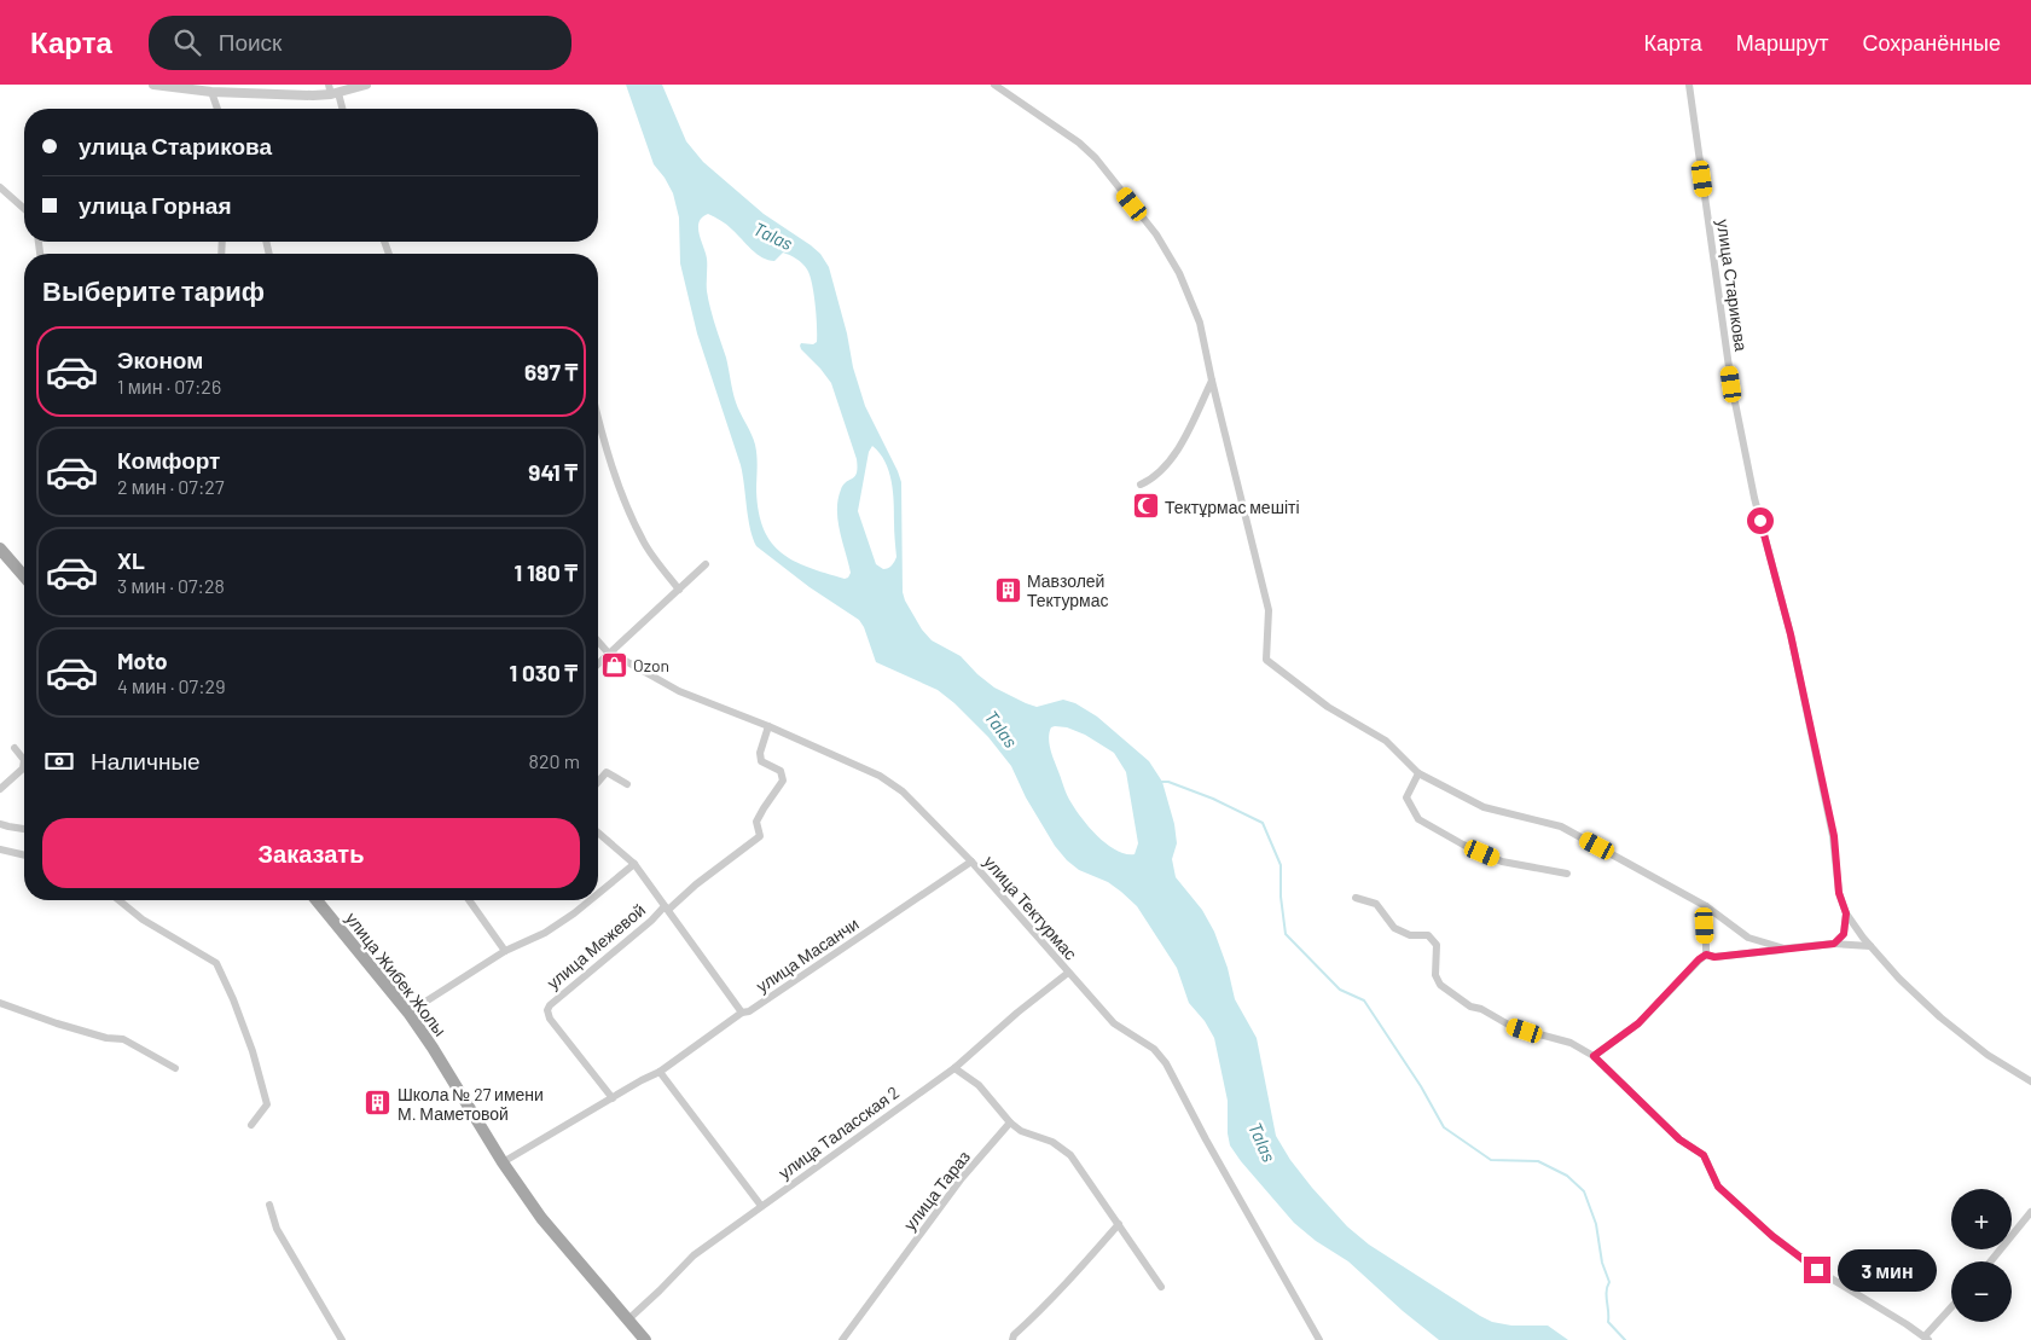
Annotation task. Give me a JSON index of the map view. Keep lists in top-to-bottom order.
{
  "streets": {
    "main road": ["улица Жибек Жолы"],
    "street": [
      "улица Старикова",
      "улица Тектурмас",
      "улица Межевой",
      "улица Масанчи",
      "улица Таласская 2",
      "улица Тараз"
    ]
  },
  "crossings": [
    ["улица Тектурмас", "улица Масанчи"],
    ["улица Тектурмас", "улица Таласская 2"],
    ["улица Межевой", "улица Масанчи"],
    ["улица Масанчи", "улица Жибек Жолы"],
    ["улица Жибек Жолы", "улица Таласская 2"]
  ],
  "water": ["Talas"],
  "places": {
    "mosque": ["Тектұрмас мешіті"],
    "building": ["Мавзолей Тектурмас", "Школа № 27 имени М. Маметовой"],
    "shop": ["Ozon"]
  },
  "page": {
    "header": "Карта",
    "search": "Поиск",
    "nav": ["Карта", "Маршрут", "Сохранённые"],
    "banner": ["улица Старикова", "улица Горная"],
    "heading": "Выберите тариф",
    "list": [
      {
        "name": "Эконом",
        "note": "1 мин · 07:26",
        "value": "697 ₸"
      },
      {
        "name": "Комфорт",
        "note": "2 мин · 07:27",
        "value": "941 ₸"
      },
      {
        "name": "XL",
        "note": "3 мин · 07:28",
        "value": "1 180 ₸"
      },
      {
        "name": "Moto",
        "note": "4 мин · 07:29",
        "value": "1 030 ₸"
      }
    ],
    "pay": ["Наличные", "820 m"],
    "buttons": "Заказать",
    "map_buttons": ["+", "−"],
    "bubble": "3 мин"
  }
}
